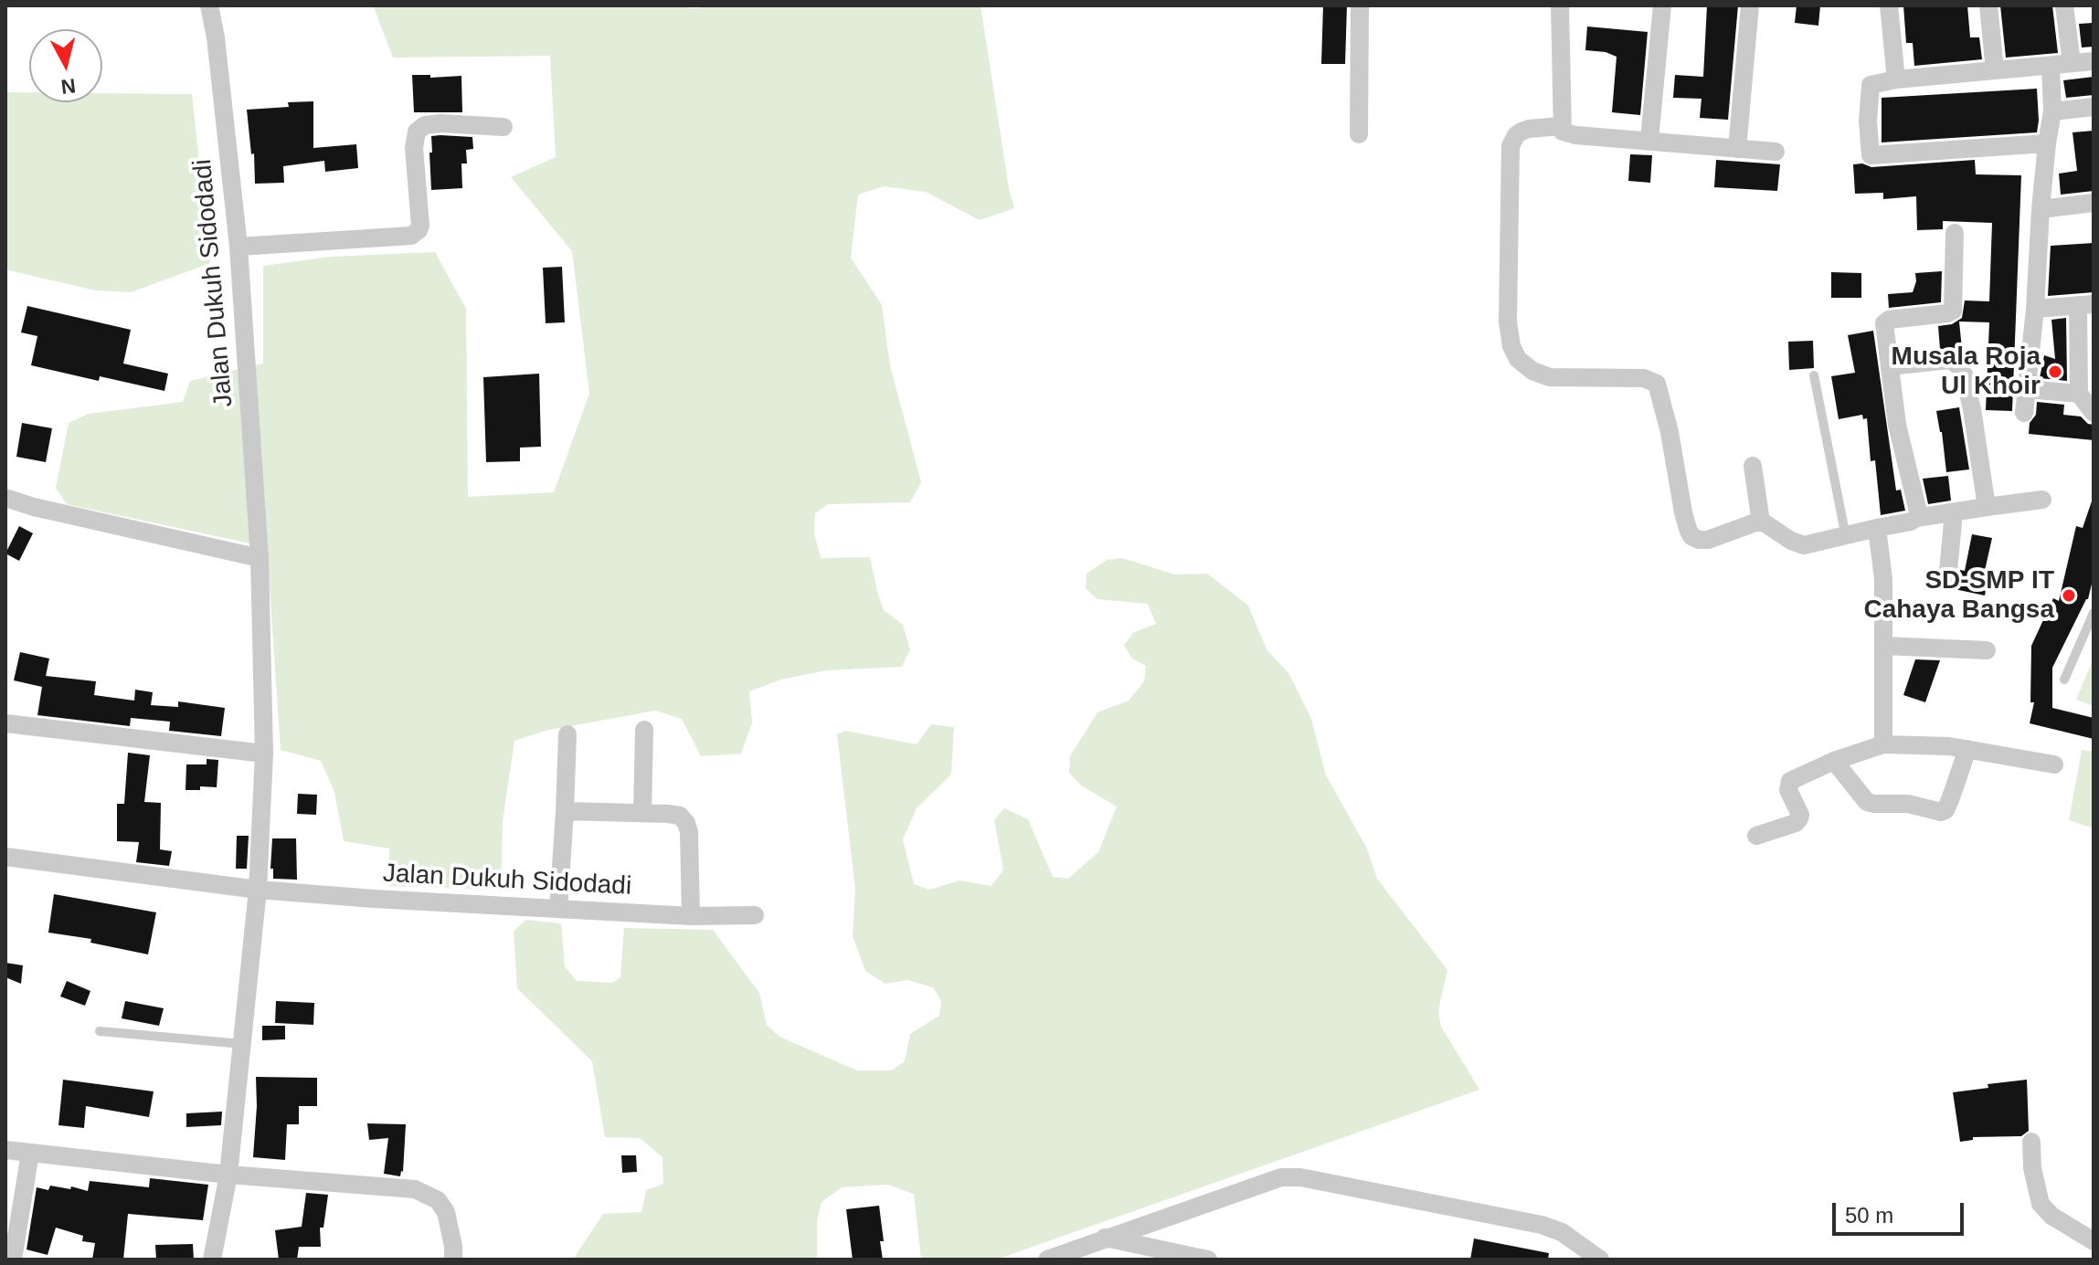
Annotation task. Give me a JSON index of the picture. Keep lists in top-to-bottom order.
{
  "streets": {
    "street": ["Jalan Dukuh Sidodadi"]
  },
  "places": ["Musala Roja Ul Khoir", "SD-SMP IT Cahaya Bangsa"],
  "scale_bar": "50 m",
  "north": "bottom"
}
